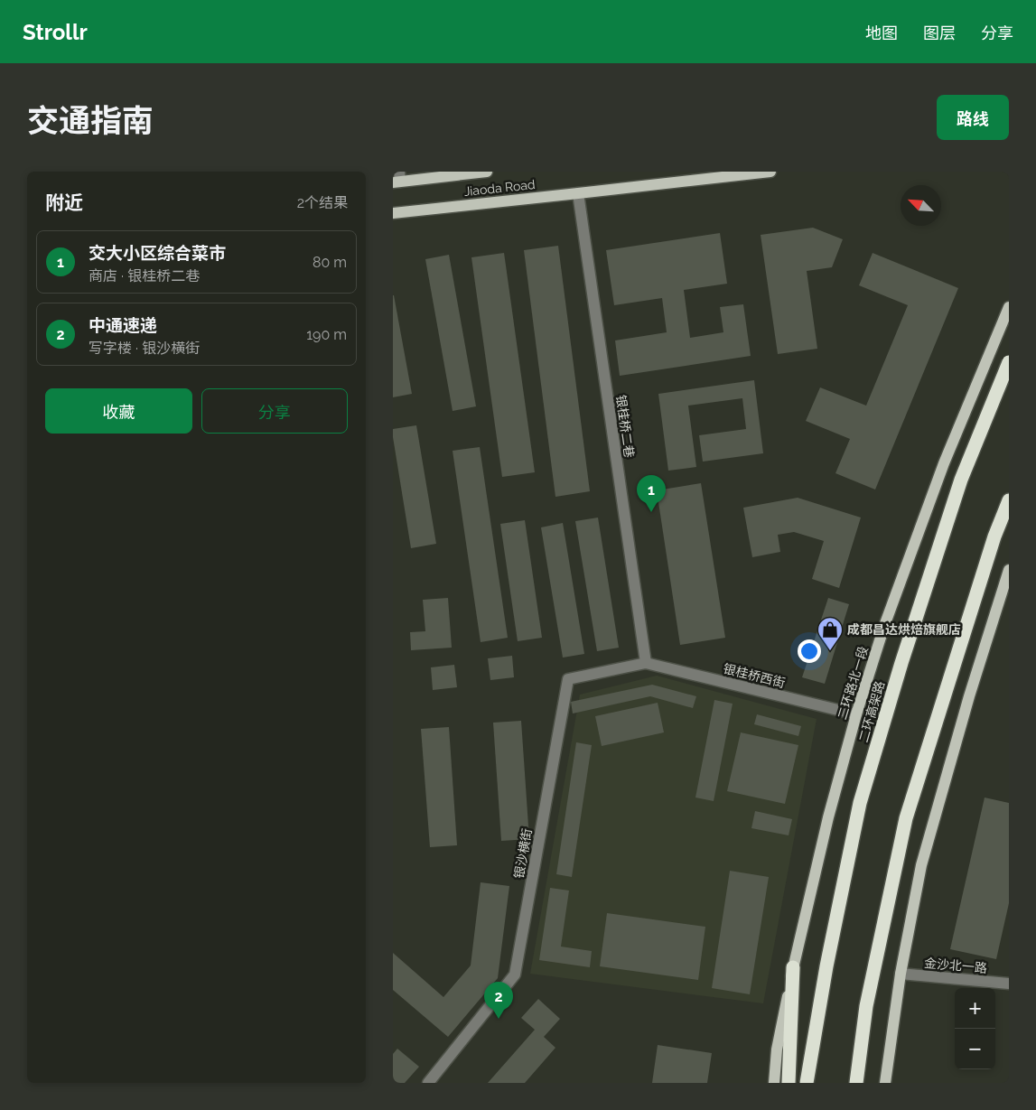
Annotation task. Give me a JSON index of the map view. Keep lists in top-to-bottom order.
{
  "streets": {
    "highway": ["二环高架路"],
    "main road": ["Jiaoda Road", "二环路北一段"],
    "street": [
      "银桂桥二巷",
      "银桂桥西街",
      "银沙横街",
      "金沙北一路"
    ]
  },
  "crossings": [
    ["Jiaoda Road", "银桂桥二巷"],
    ["银桂桥二巷", "银桂桥西街"],
    ["银桂桥二巷", "银沙横街"],
    ["银桂桥西街", "二环路北一段"],
    ["银桂桥西街", "银沙横街"]
  ],
  "places": {
    "shop": ["成都昌达烘焙旗舰店"]
  },
  "north": "top left",
  "page": {
    "header": "Strollr",
    "nav": ["地图", "图层", "分享"],
    "title": "交通指南",
    "buttons": [
      "路线",
      ["收藏", "分享"]
    ],
    "heading": ["附近", "2个结果"],
    "list": [
      {
        "mark": "1",
        "name": "交大小区综合菜市",
        "note": "商店 · 银桂桥二巷",
        "value": "80 m"
      },
      {
        "mark": "2",
        "name": "中通速递",
        "note": "写字楼 · 银沙横街",
        "value": "190 m"
      }
    ],
    "pins": ["1", "2"],
    "map_buttons": ["+", "−"]
  }
}
